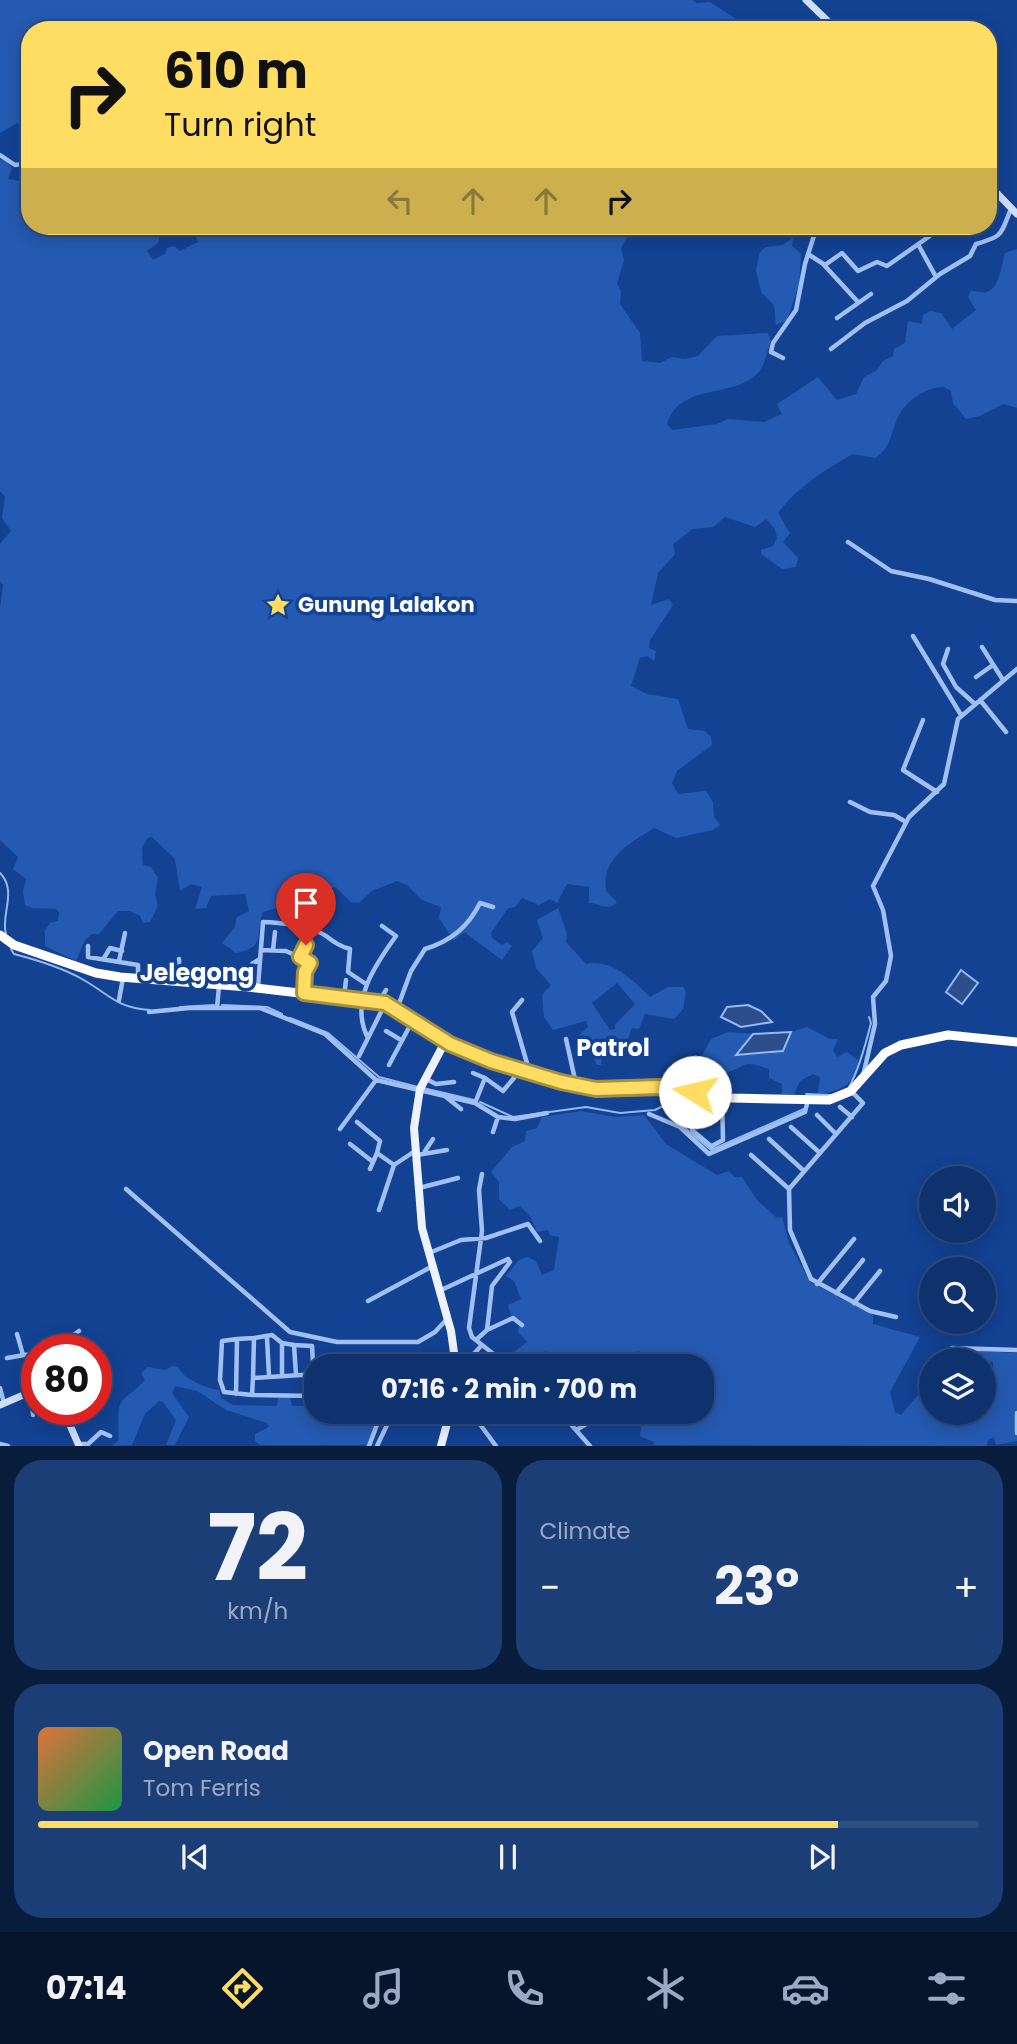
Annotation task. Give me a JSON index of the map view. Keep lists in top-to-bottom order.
{
  "districts": ["Jelegong", "Patrol"],
  "places": {
    "place": ["Gunung Lalakon"]
  },
  "page": {
    "turn": ["610 m", "Turn right"],
    "limit": "80",
    "trip": "07:16 · 2 min · 700 m",
    "tile": [
      ["72", "km/h"],
      "Climate"
    ],
    "heat": ["−", "23°", "+"],
    "song": ["Open Road", "Tom Ferris"],
    "tabs": "07:14"
  }
}
